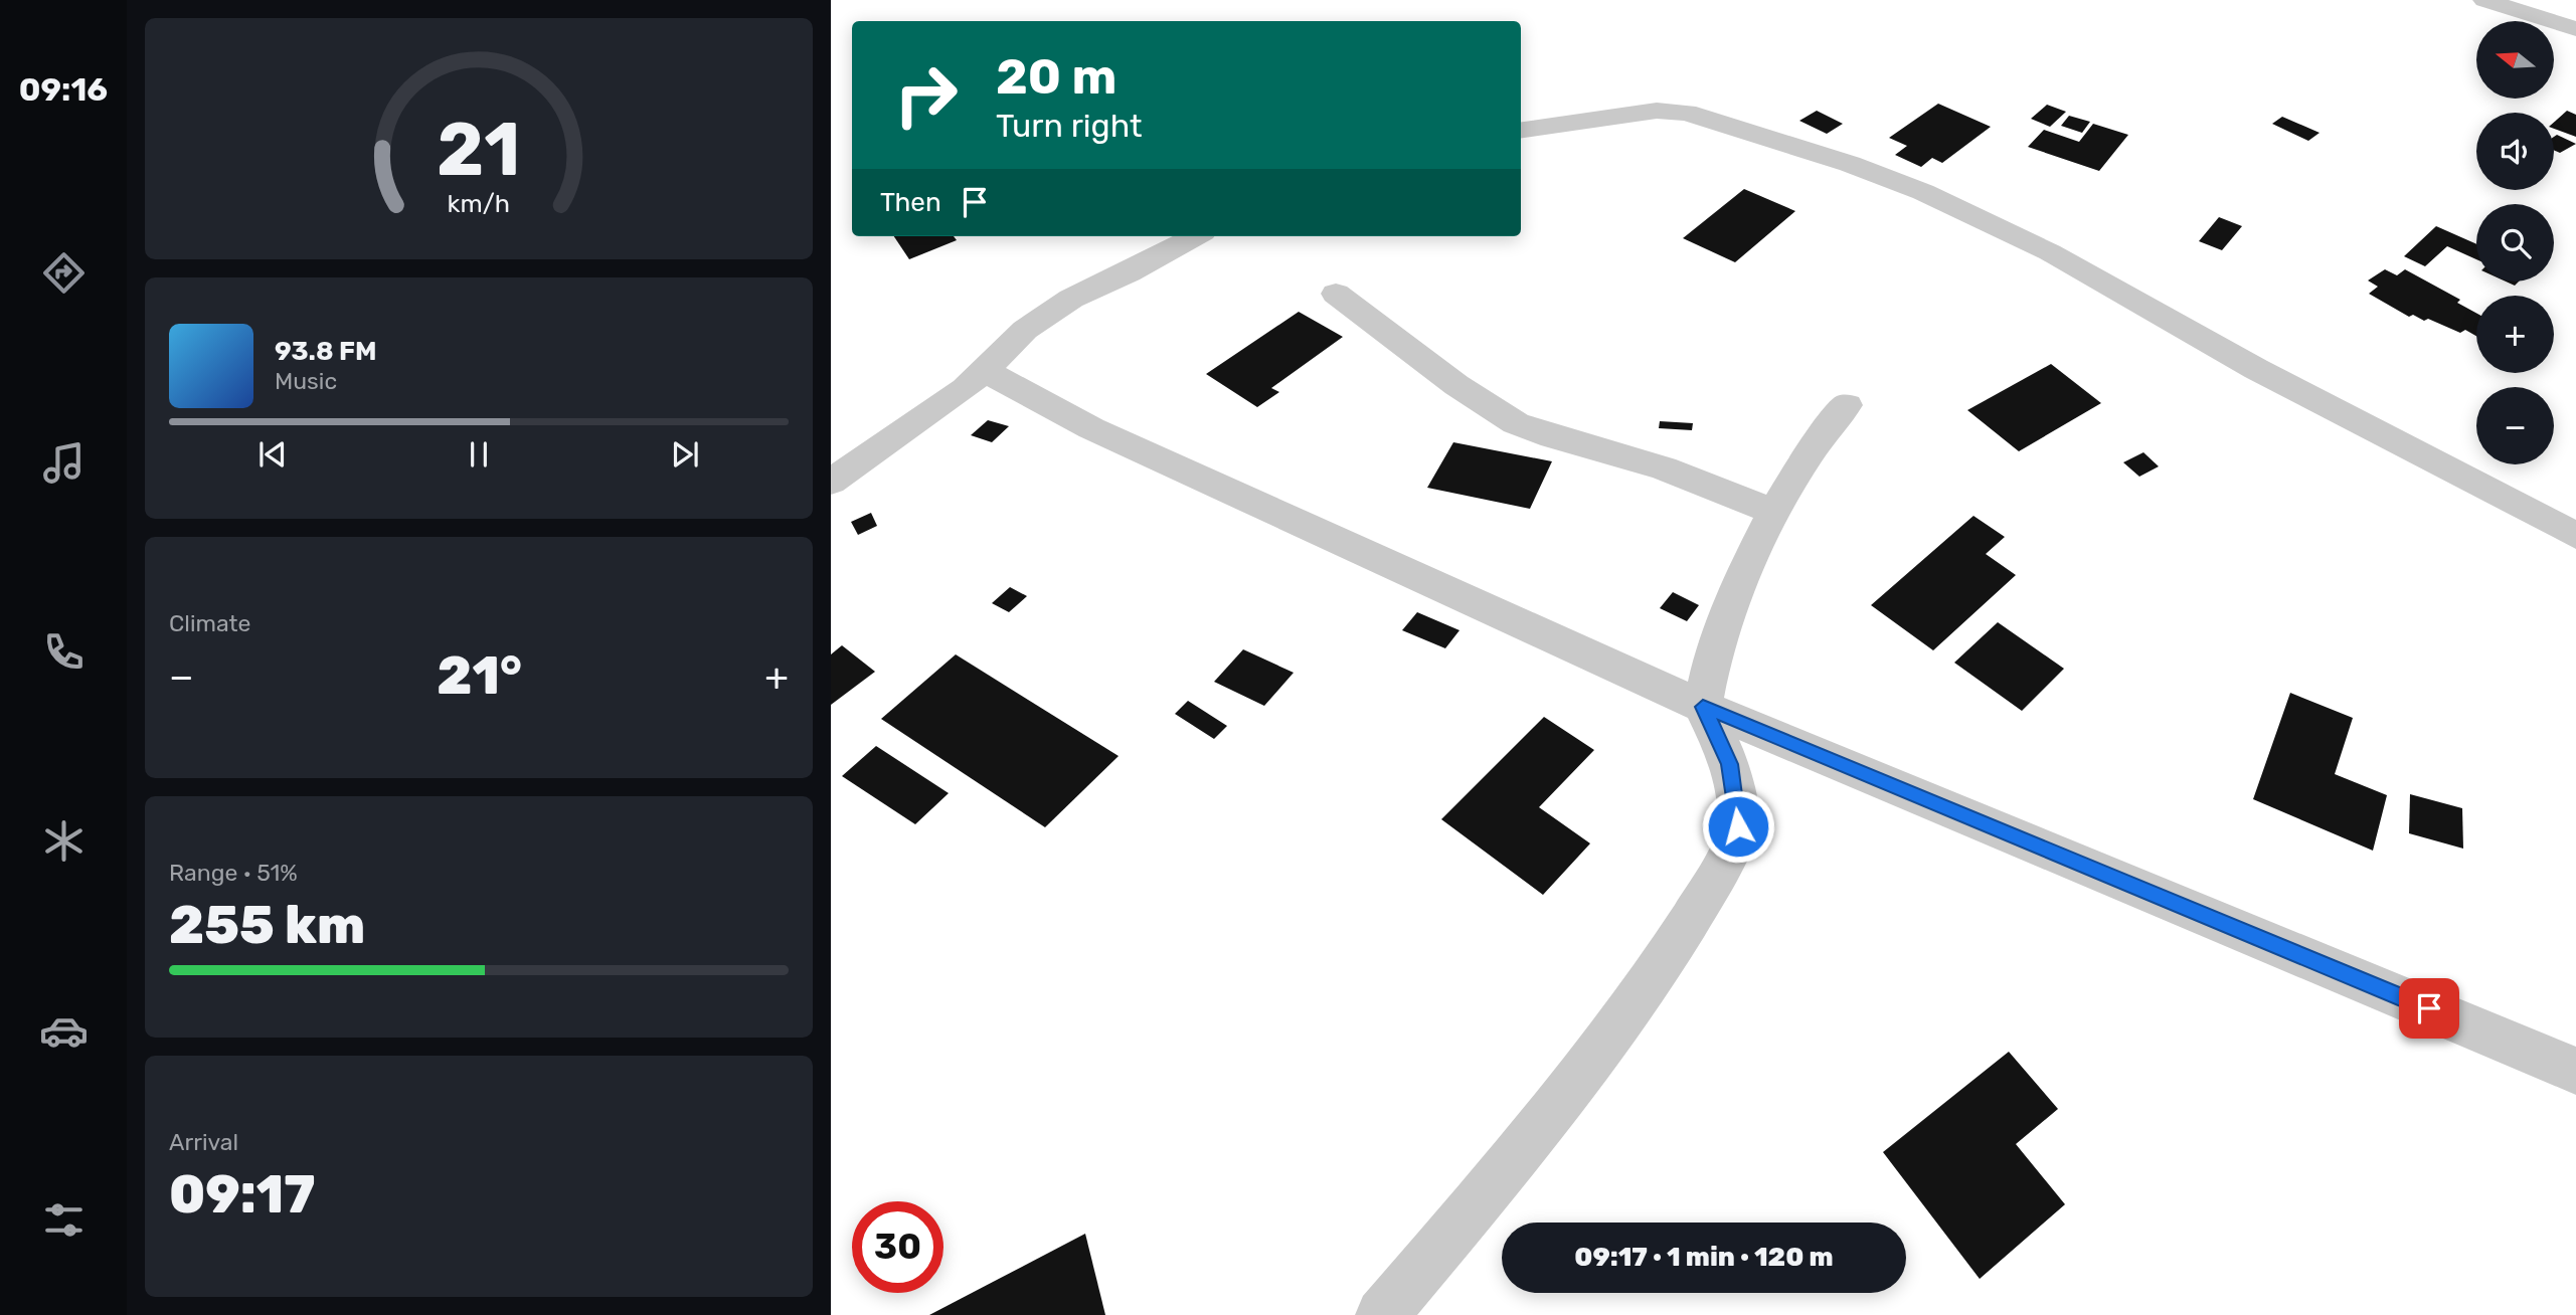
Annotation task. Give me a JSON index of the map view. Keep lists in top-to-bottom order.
{
  "north": "left",
  "page": {
    "tabs": "09:16",
    "map_buttons": ["+", "−"],
    "turn": ["20 m", "Turn right"],
    "then": "Then",
    "song": ["93.8 FM", "Music"],
    "tile": [
      "Climate",
      ["Range · 51%", "255 km"],
      ["Arrival", "09:17"]
    ],
    "heat": ["−", "21°", "+"],
    "limit": "30",
    "trip": "09:17 · 1 min · 120 m",
    "gauge": ["21", "km/h"]
  }
}
